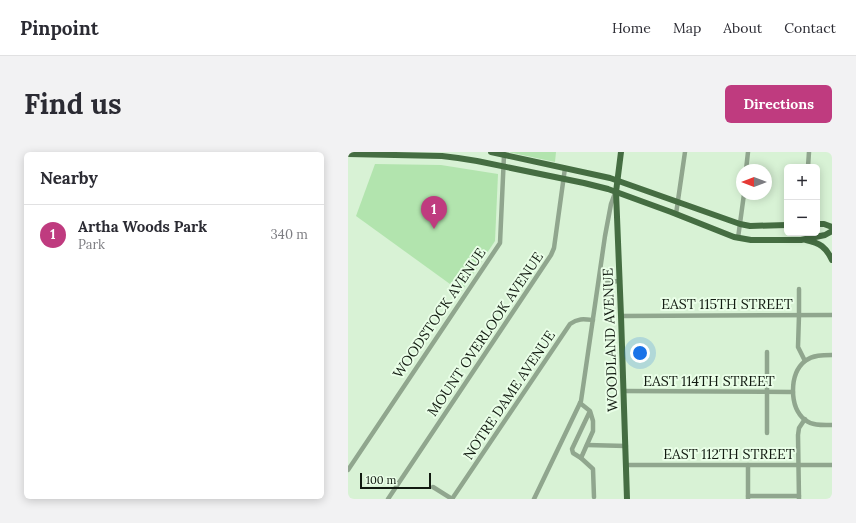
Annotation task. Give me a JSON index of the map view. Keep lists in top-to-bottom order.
{
  "streets": {
    "main road": ["WOODLAND AVENUE"],
    "street": [
      "EAST 115TH STREET",
      "WOODSTOCK AVENUE",
      "MOUNT OVERLOOK AVENUE",
      "EAST 114TH STREET",
      "NOTRE DAME AVENUE",
      "EAST 112TH STREET"
    ]
  },
  "crossings": [
    ["EAST 115TH STREET", "WOODLAND AVENUE"],
    ["WOODLAND AVENUE", "EAST 114TH STREET"],
    ["WOODLAND AVENUE", "EAST 112TH STREET"]
  ],
  "scale_bar": "100 m",
  "north": "left",
  "page": {
    "header": "Pinpoint",
    "nav": [
      "Home",
      "Map",
      "About",
      "Contact"
    ],
    "buttons": "Directions",
    "title": "Find us",
    "heading": "Nearby",
    "map_buttons": ["+", "−"],
    "pins": "1",
    "list": [
      {
        "mark": "1",
        "name": "Artha Woods Park",
        "note": "Park",
        "value": "340 m"
      }
    ],
    "scale": "100 m"
  }
}
